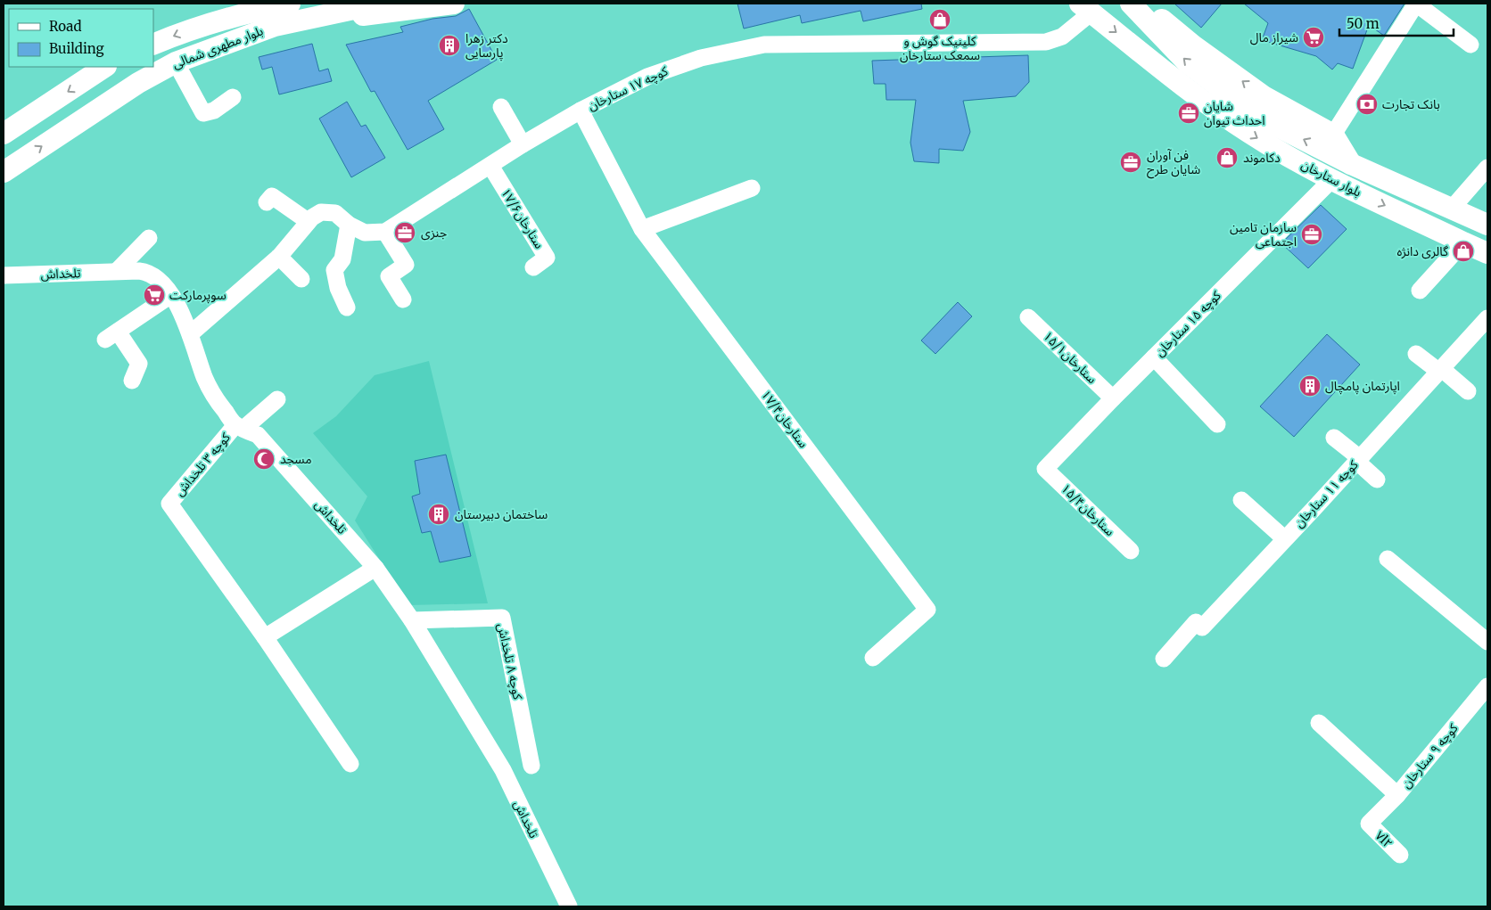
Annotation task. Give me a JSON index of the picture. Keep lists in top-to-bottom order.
{
  "streets": {
    "main road": ["بلوار مطهرى شمالى", "بلوار ستارخان"],
    "street": [
      "کوچه ۱۷ ستارخان",
      "ستارخان۱۷/۶",
      "تلخداش",
      "کوچه ۱۵ ستارخان",
      "ستارخان۱۵/۱",
      "ستارخان۱۷/۴",
      "کوچه ۳ تلخداش",
      "کوچه ۱۱ ستارخان",
      "ستارخان۱۵/۴",
      "کوچه ۸ تلخداش",
      "کوچه ۹ ستارخان",
      "۷l۲"
    ]
  },
  "crossings": [
    ["کوچه ۱۷ ستارخان", "بلوار ستارخان"],
    ["کوچه ۱۷ ستارخان", "ستارخان۱۷/۶"],
    ["کوچه ۱۷ ستارخان", "ستارخان۱۷/۴"],
    ["بلوار ستارخان", "کوچه ۱۵ ستارخان"],
    ["تلخداش", "کوچه ۳ تلخداش"],
    ["تلخداش", "کوچه ۸ تلخداش"],
    ["کوچه ۱۵ ستارخان", "ستارخان۱۵/۱"],
    ["کوچه ۱۵ ستارخان", "ستارخان۱۵/۴"],
    ["کوچه ۹ ستارخان", "۷l۲"]
  ],
  "places": {
    "shop": ["کلینیک گوش و سمعک ستارخان", "دکاموند", "گالری دانژه"],
    "supermarket": ["شیراز مال", "سوپرمارکت"],
    "building": ["دکتر زهرا پارسایی", "اپارتمان پامچال", "ساختمان دبیرستان"],
    "bank": ["بانک تجارت"],
    "office": [
      "شایان احداث تیوان",
      "فن آوران شایان طرح",
      "جنزی",
      "سازمان تامین اجتماعی"
    ],
    "mosque": ["مسجد"]
  },
  "legend": ["Road", "Building"],
  "scale_bar": "50 m"
}
